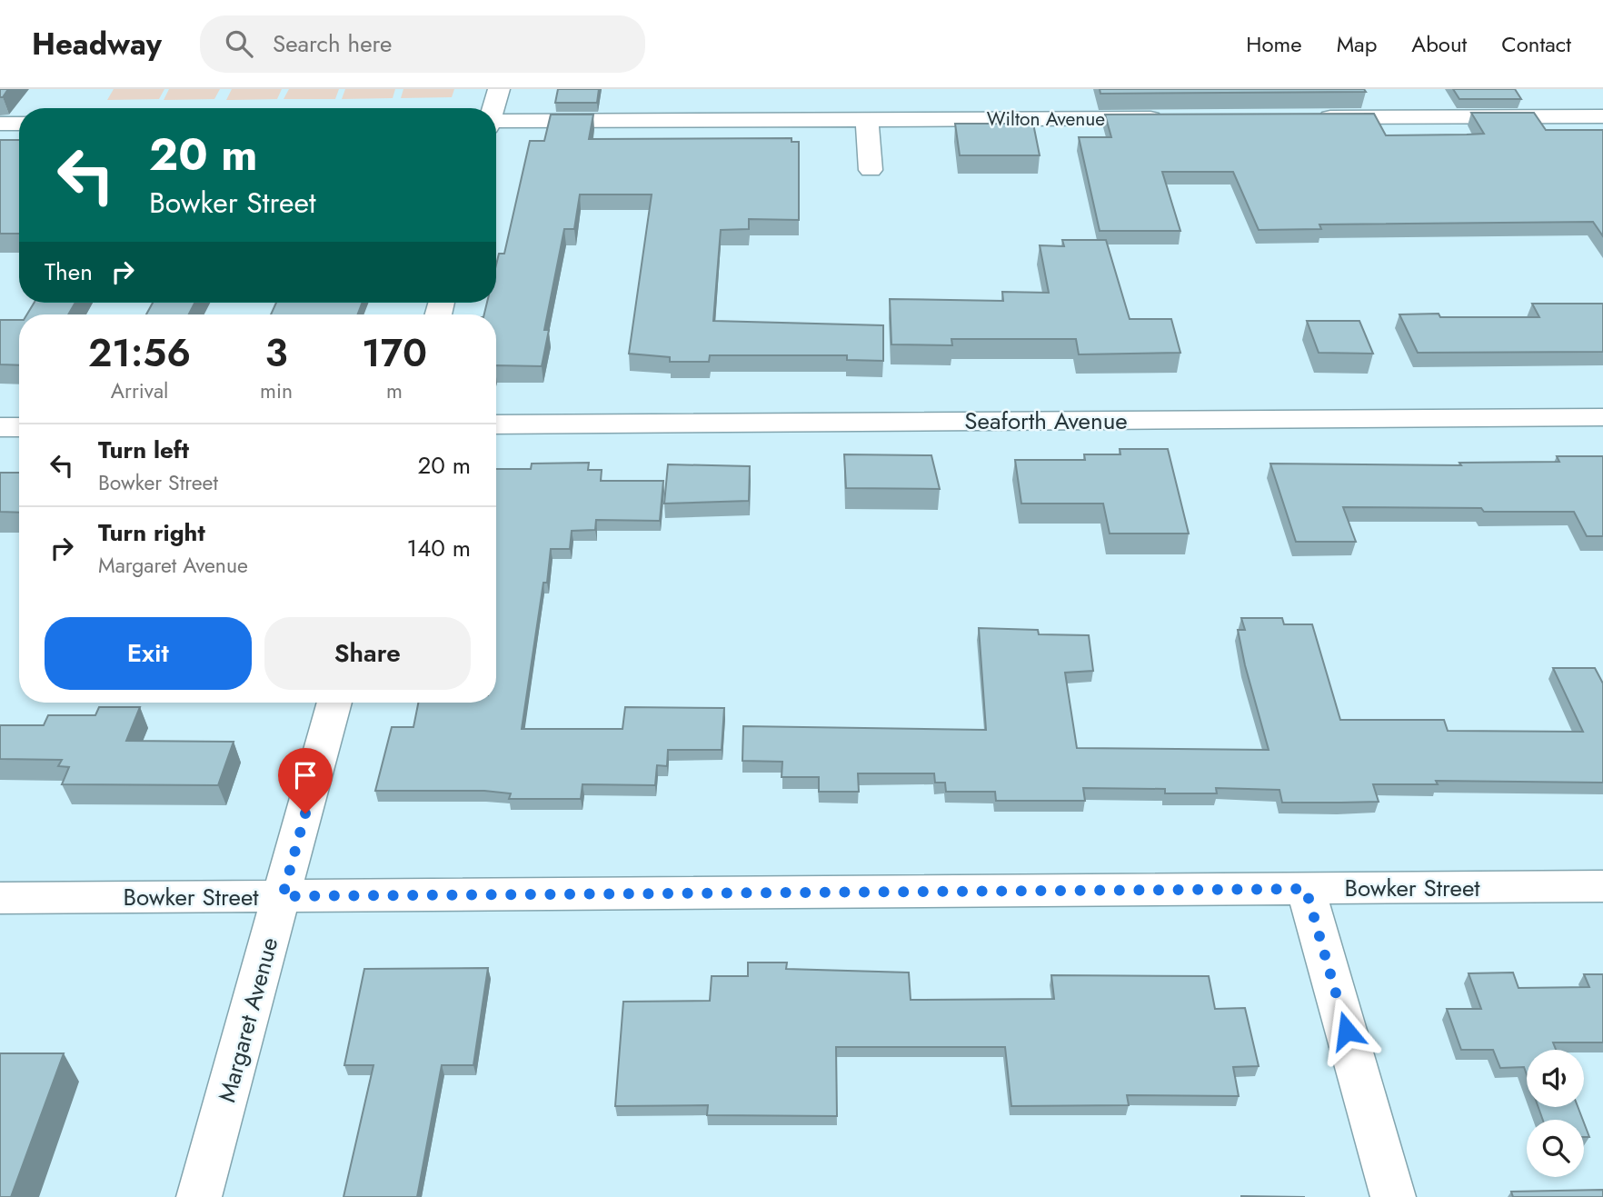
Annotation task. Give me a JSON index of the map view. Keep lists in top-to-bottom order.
{
  "streets": {
    "street": [
      "Wilton Avenue",
      "Seaforth Avenue",
      "Bowker Street",
      "Margaret Avenue"
    ]
  },
  "crossings": [
    ["Bowker Street", "Margaret Avenue"]
  ],
  "page": {
    "header": "Headway",
    "search": "Search here",
    "nav": [
      "Home",
      "Map",
      "About",
      "Contact"
    ],
    "turn": ["20 m", "Bowker Street"],
    "then": "Then",
    "eta": [
      "21:56",
      "Arrival",
      "3",
      "min",
      "170",
      "m"
    ],
    "list": [
      {
        "name": "Turn left",
        "note": "Bowker Street",
        "value": "20 m"
      },
      {
        "name": "Turn right",
        "note": "Margaret Avenue",
        "value": "140 m"
      }
    ],
    "buttons": ["Exit", "Share"]
  }
}
